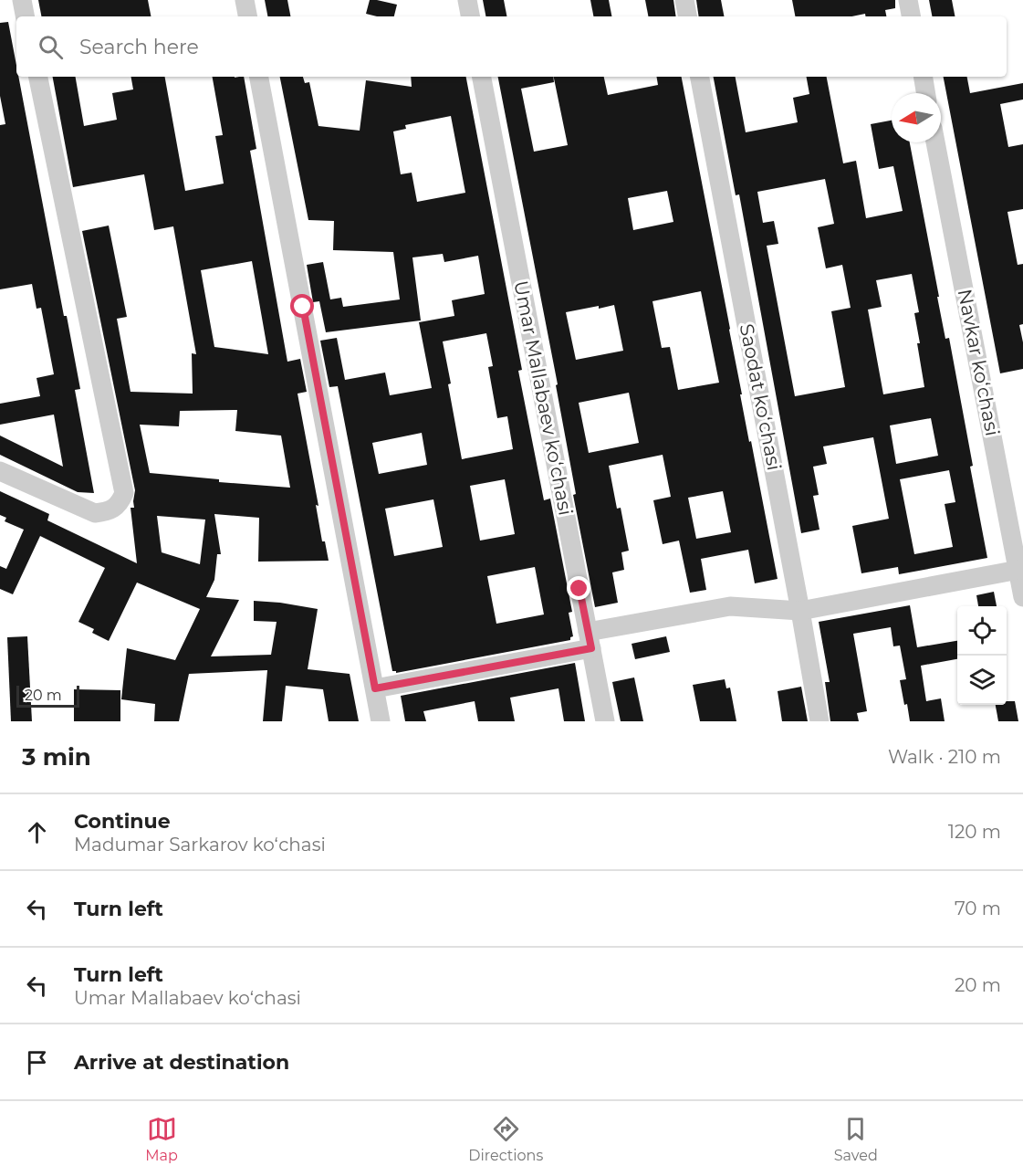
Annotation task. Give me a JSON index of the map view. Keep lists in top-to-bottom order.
{
  "streets": {
    "street": ["Navkar koʻchasi", "Saodat koʻchasi", "Umar Mallabaev koʻchasi"]
  },
  "scale_bar": "20 m",
  "north": "left",
  "page": {
    "search": "Search here",
    "scale": "20 m",
    "heading": ["3 min", "Walk · 210 m"],
    "list": [
      ["Continue", "Madumar Sarkarov koʻchasi", "120 m"],
      ["Turn left", "70 m"],
      ["Turn left", "Umar Mallabaev koʻchasi", "20 m"],
      "Arrive at destination"
    ],
    "nav": ["Map", "Directions", "Saved"]
  }
}
